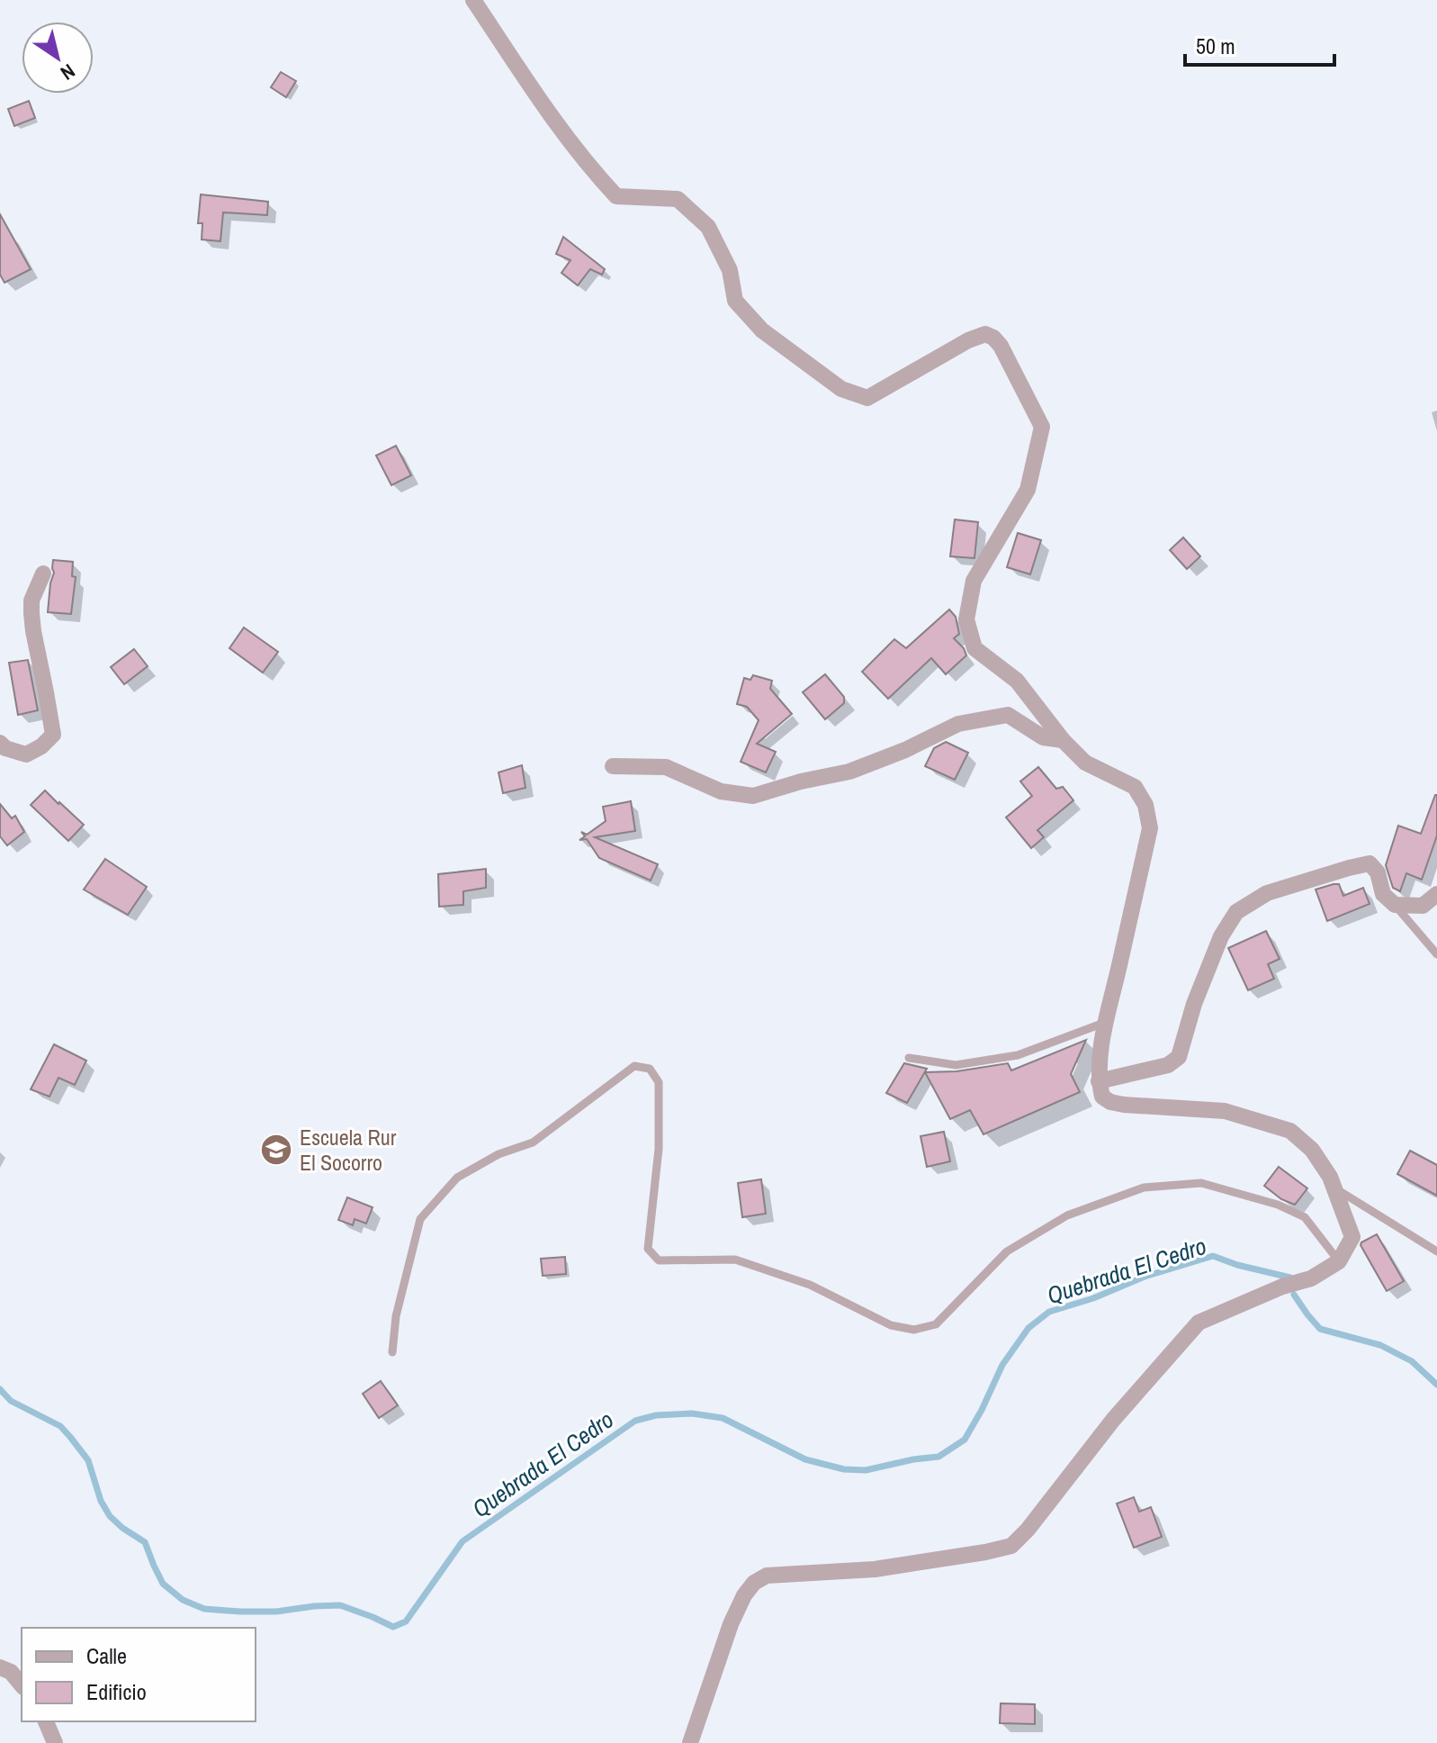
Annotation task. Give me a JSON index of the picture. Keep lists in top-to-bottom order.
{
  "water": ["Quebrada El Cedro"],
  "places": {
    "school or university": ["Escuela Rur El Socorro"]
  },
  "legend": ["Calle", "Edificio"],
  "scale_bar": "50 m",
  "north": "bottom right"
}
